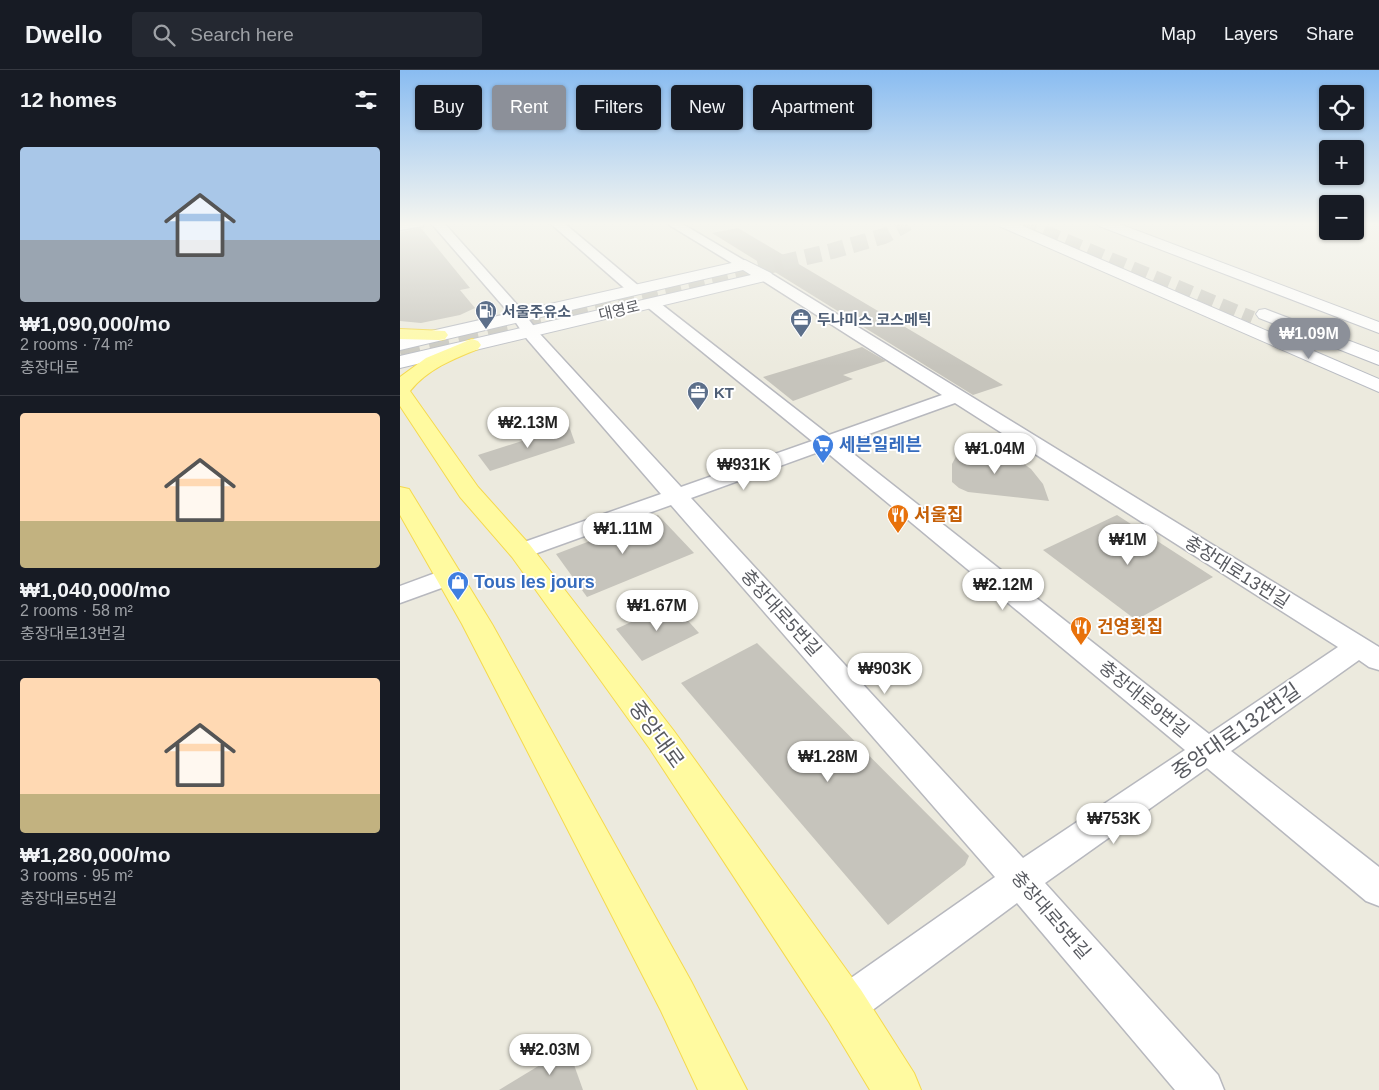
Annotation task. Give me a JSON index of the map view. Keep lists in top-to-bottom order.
{
  "streets": {
    "main road": ["대영로", "중앙대로"],
    "street": [
      "충장대로13번길",
      "충장대로5번길",
      "충장대로9번길",
      "중앙대로132번길"
    ]
  },
  "crossings": [
    ["대영로", "충장대로13번길"],
    ["대영로", "충장대로5번길"],
    ["대영로", "충장대로9번길"],
    ["충장대로13번길", "중앙대로132번길"],
    ["충장대로5번길", "중앙대로132번길"],
    ["충장대로9번길", "중앙대로132번길"],
    ["중앙대로132번길", "중앙대로"]
  ],
  "places": {
    "fuel station": ["서울주유소"],
    "office": ["두나미스 코스메틱", "KT"],
    "supermarket": ["세븐일레븐"],
    "restaurant": ["서울집", "건영횟집"],
    "shop": ["Tous les jours"]
  },
  "page": {
    "header": "Dwello",
    "search": "Search here",
    "nav": ["Map", "Layers", "Share"],
    "heading": "12 homes",
    "map_buttons": ["+", "−"],
    "chip": [
      "Buy",
      "Rent",
      "Filters",
      "New",
      "Apartment"
    ],
    "list": [
      {
        "name": "₩1,090,000/mo",
        "note": "2 rooms · 74 m² · 충장대로"
      },
      {
        "name": "₩1,040,000/mo",
        "note": "2 rooms · 58 m² · 충장대로13번길"
      },
      {
        "name": "₩1,280,000/mo",
        "note": "3 rooms · 95 m² · 충장대로5번길"
      }
    ],
    "price": [
      "₩1.09M",
      "₩2.13M",
      "₩1.04M",
      "₩931K",
      "₩1.11M",
      "₩1M",
      "₩2.12M",
      "₩1.67M",
      "₩903K",
      "₩1.28M",
      "₩753K",
      "₩2.03M"
    ]
  }
}
